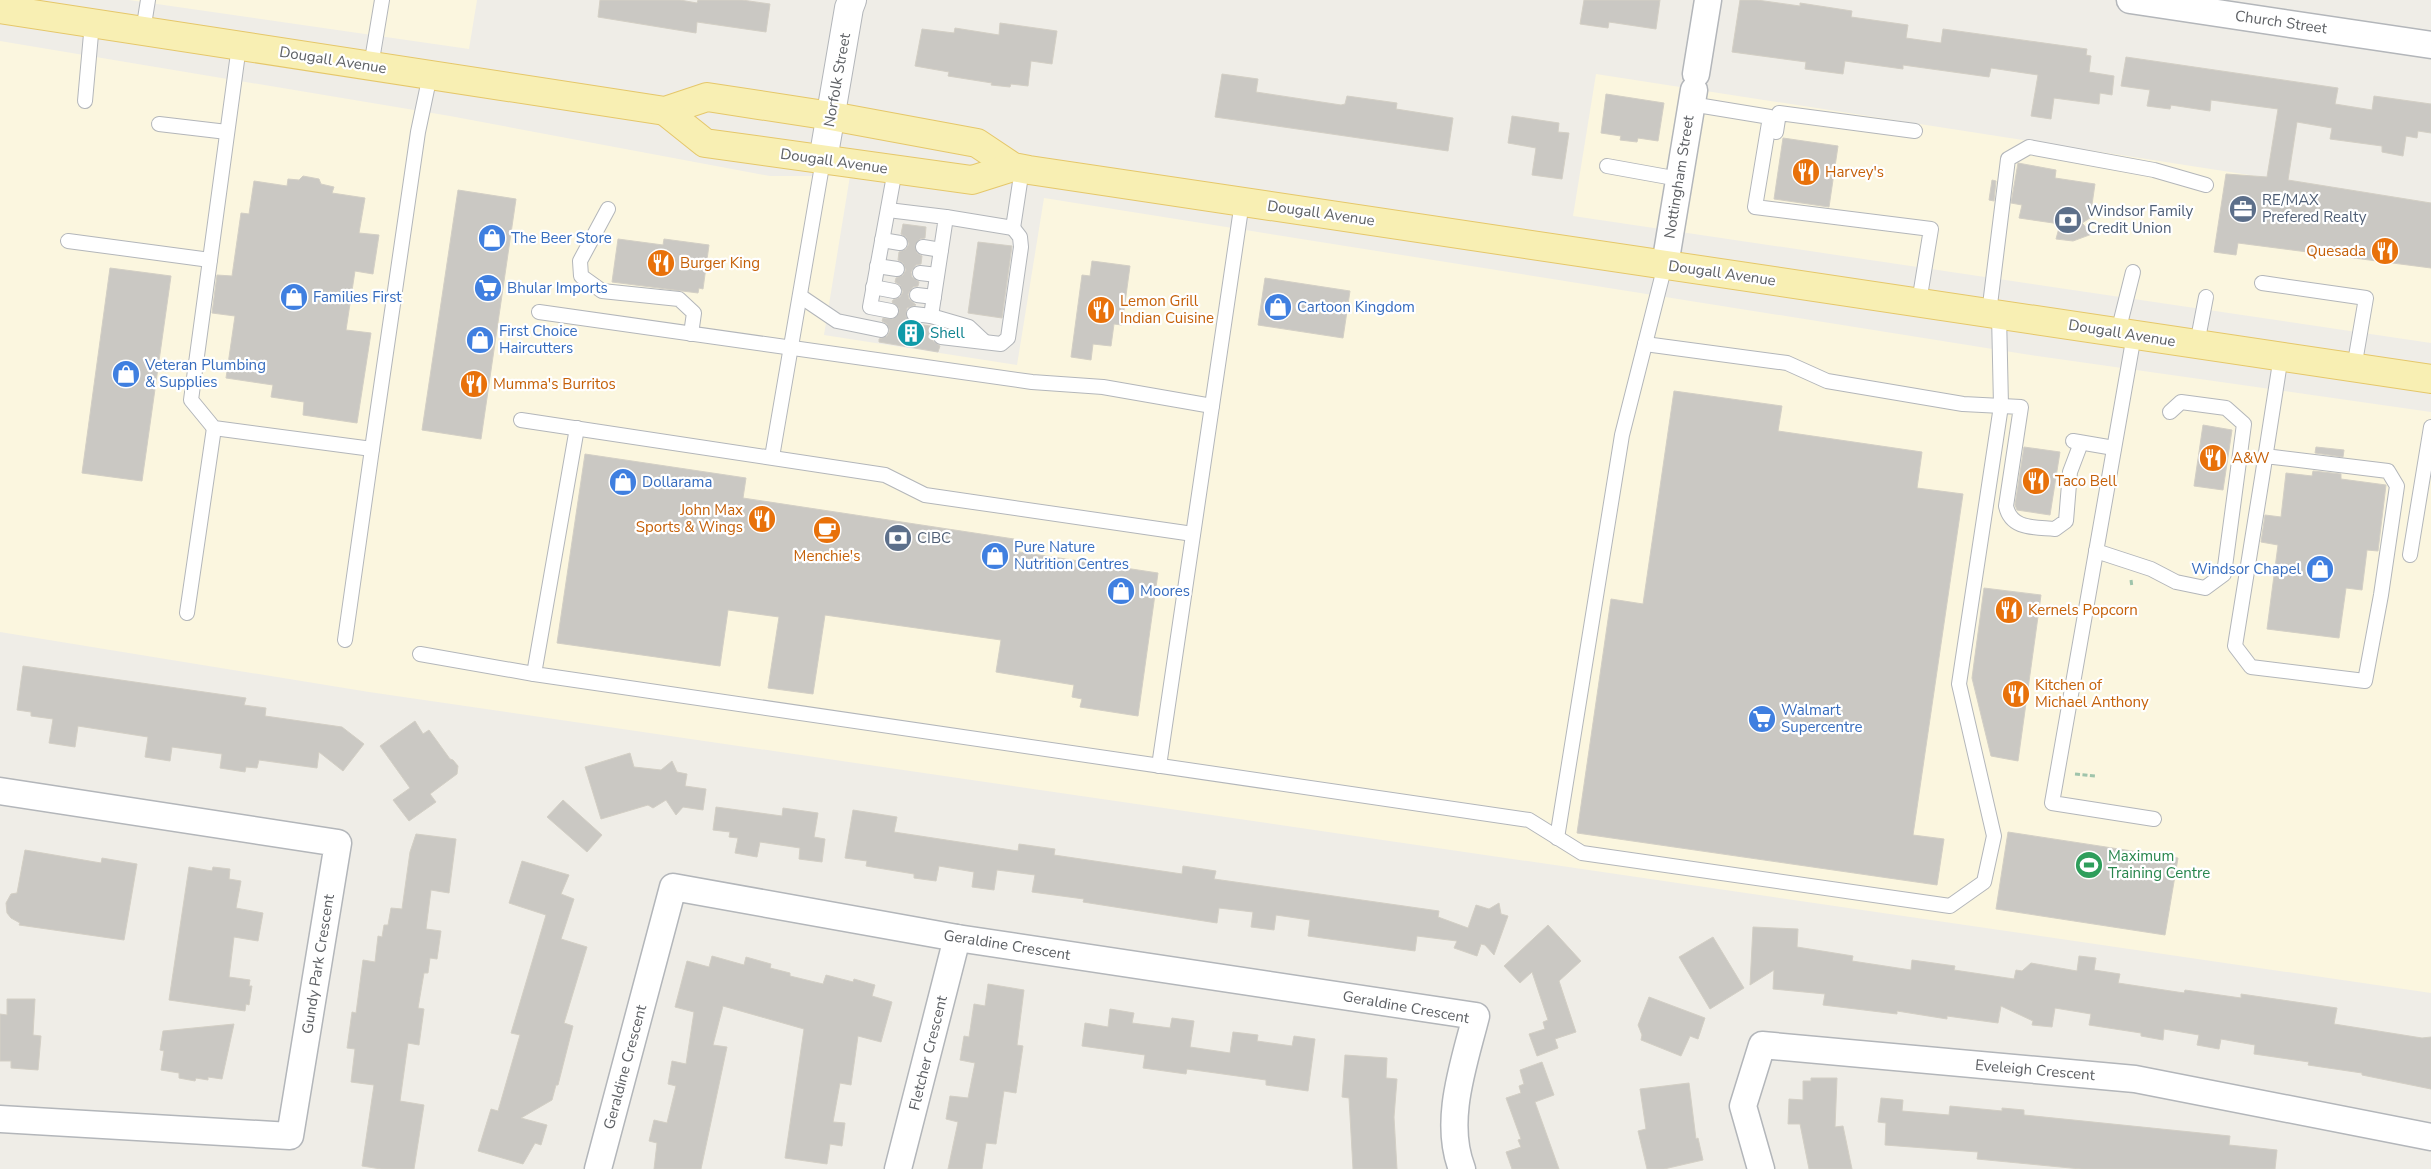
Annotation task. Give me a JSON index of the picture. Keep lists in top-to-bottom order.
{
  "streets": {
    "main road": ["Dougall Avenue"],
    "street": [
      "Church Street",
      "Norfolk Street",
      "Nottingham Street",
      "Geraldine Crescent",
      "Gundy Park Crescent",
      "Fletcher Crescent",
      "Eveleigh Crescent"
    ]
  },
  "crossings": [
    ["Dougall Avenue", "Norfolk Street"],
    ["Dougall Avenue", "Nottingham Street"],
    ["Geraldine Crescent", "Fletcher Crescent"]
  ],
  "places": {
    "restaurant": [
      "Harvey's",
      "Quesada",
      "Burger King",
      "Lemon Grill Indian Cuisine",
      "Mumma's Burritos",
      "A&W",
      "Taco Bell",
      "John Max Sports & Wings",
      "Kernels Popcorn",
      "Kitchen of Michael Anthony"
    ],
    "office": ["RE/MAX Prefered Realty"],
    "bank": ["Windsor Family Credit Union", "CIBC"],
    "shop": [
      "The Beer Store",
      "Families First",
      "Cartoon Kingdom",
      "First Choice Haircutters",
      "Veteran Plumbing & Supplies",
      "Dollarama",
      "Pure Nature Nutrition Centres",
      "Windsor Chapel",
      "Moores"
    ],
    "supermarket": ["Bhular Imports", "Walmart Supercentre"],
    "building": ["Shell"],
    "cafe": ["Menchie's"],
    "sports": ["Maximum Training Centre"]
  }
}
